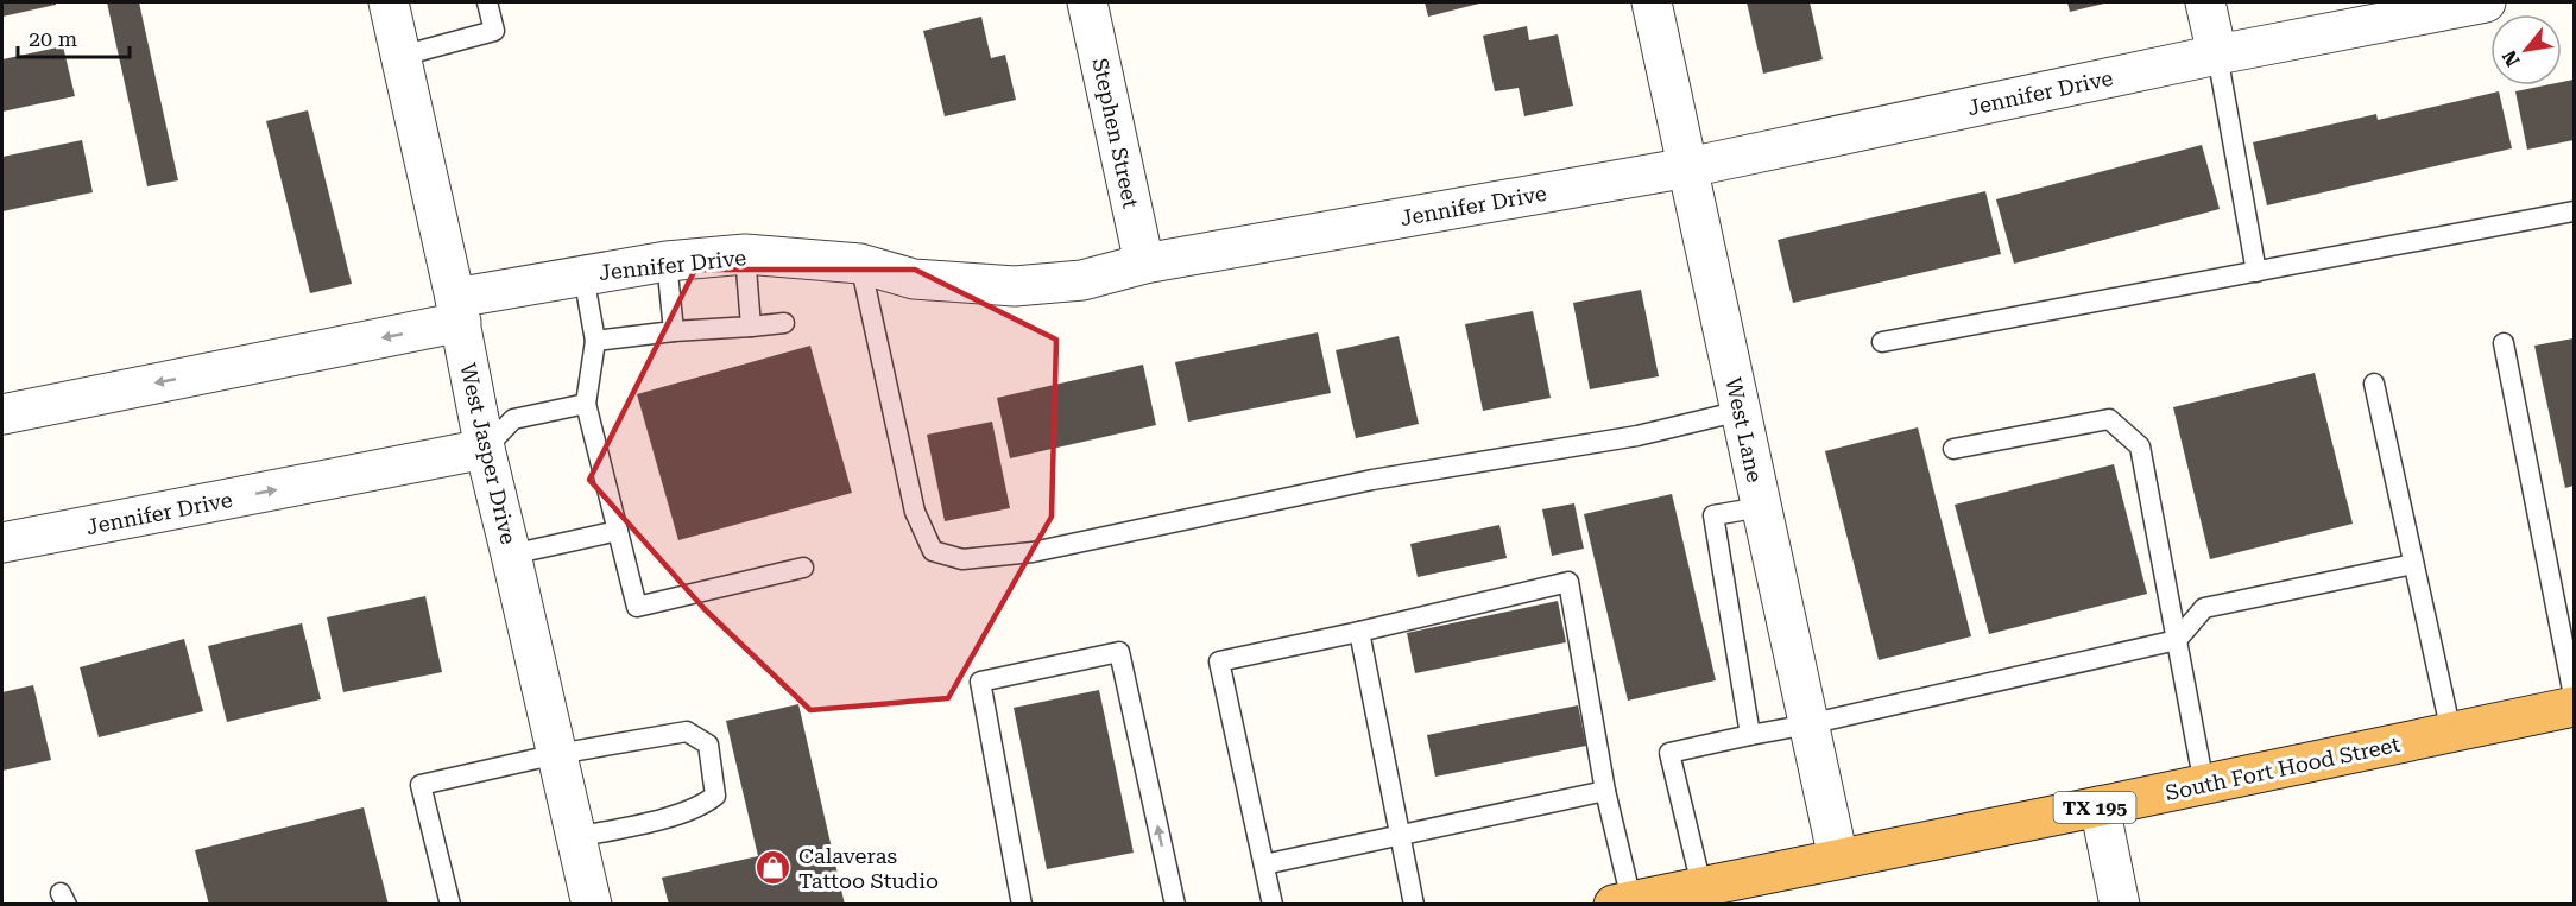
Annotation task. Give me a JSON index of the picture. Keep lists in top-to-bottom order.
{
  "streets": {
    "highway": ["South Fort Hood Street", "TX 195"],
    "street": [
      "Jennifer Drive",
      "Stephen Street",
      "West Lane",
      "West Jasper Drive"
    ]
  },
  "crossings": [
    ["Jennifer Drive", "Stephen Street"],
    ["Jennifer Drive", "West Lane"],
    ["Jennifer Drive", "West Jasper Drive"],
    ["West Lane", "South Fort Hood Street"]
  ],
  "places": {
    "shop": ["Calaveras Tattoo Studio"]
  },
  "scale_bar": "20 m",
  "north": "bottom left"
}
